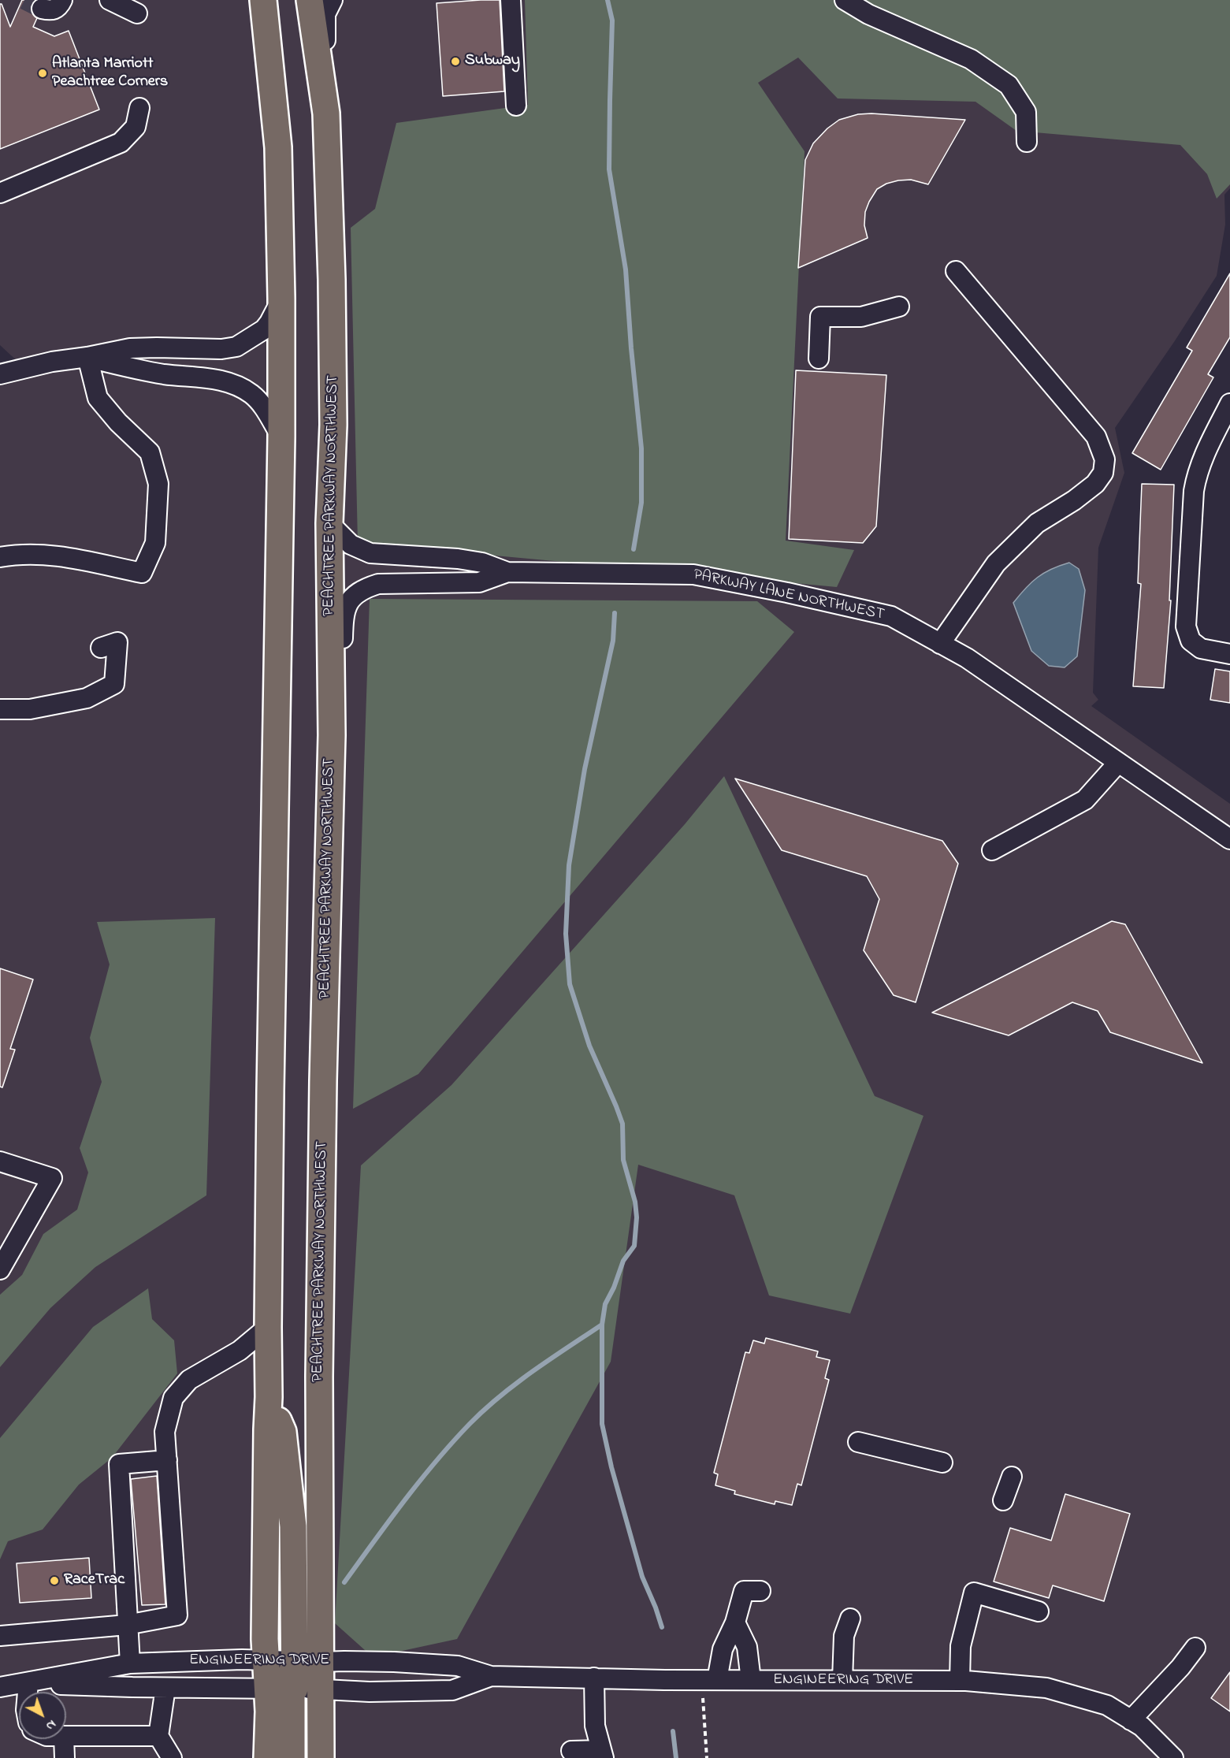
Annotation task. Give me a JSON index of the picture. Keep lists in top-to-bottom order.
{
  "streets": {
    "highway": ["PEACHTREE PARKWAY NORTHWEST"],
    "street": ["PARKWAY LANE NORTHWEST", "ENGINEERING DRIVE"]
  },
  "crossings": [
    ["PEACHTREE PARKWAY NORTHWEST", "PARKWAY LANE NORTHWEST"],
    ["PEACHTREE PARKWAY NORTHWEST", "ENGINEERING DRIVE"]
  ],
  "places": ["Subway", "Atlanta Marriott Peachtree Corners", "RaceTrac"],
  "north": "bottom right"
}
